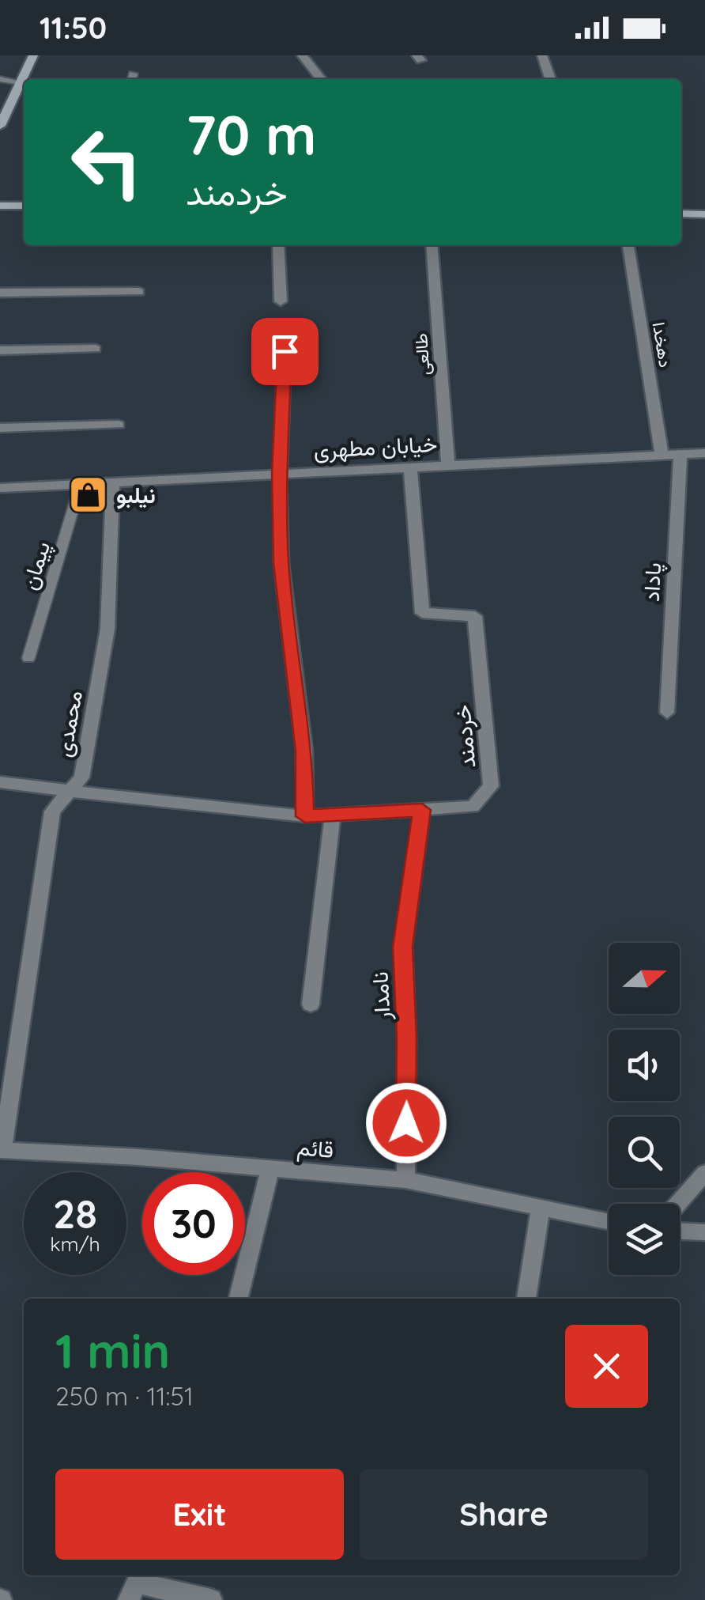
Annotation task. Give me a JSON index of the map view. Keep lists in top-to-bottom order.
{
  "streets": {
    "street": [
      "دهخدا",
      "طالعی",
      "خیابان مطهری",
      "پاداد",
      "محمدی",
      "خردمند",
      "نامدار",
      "قائم"
    ],
    "lane": ["پیمان"]
  },
  "crossings": [
    ["دهخدا", "خیابان مطهری"],
    ["طالعی", "خیابان مطهری"],
    ["خیابان مطهری", "پیمان"],
    ["خیابان مطهری", "پاداد"],
    ["خیابان مطهری", "محمدی"],
    ["خیابان مطهری", "خردمند"],
    ["محمدی", "خردمند"],
    ["محمدی", "قائم"],
    ["خردمند", "نامدار"],
    ["نامدار", "قائم"]
  ],
  "places": {
    "shop": ["نیلبو"]
  },
  "north": "right",
  "page": {
    "status": "11:50",
    "turn": ["70 m", "خردمند"],
    "speed": "28 km/h",
    "limit": "30",
    "heading": ["1 min", "250 m · 11:51"],
    "buttons": ["Exit", "Share"]
  }
}
